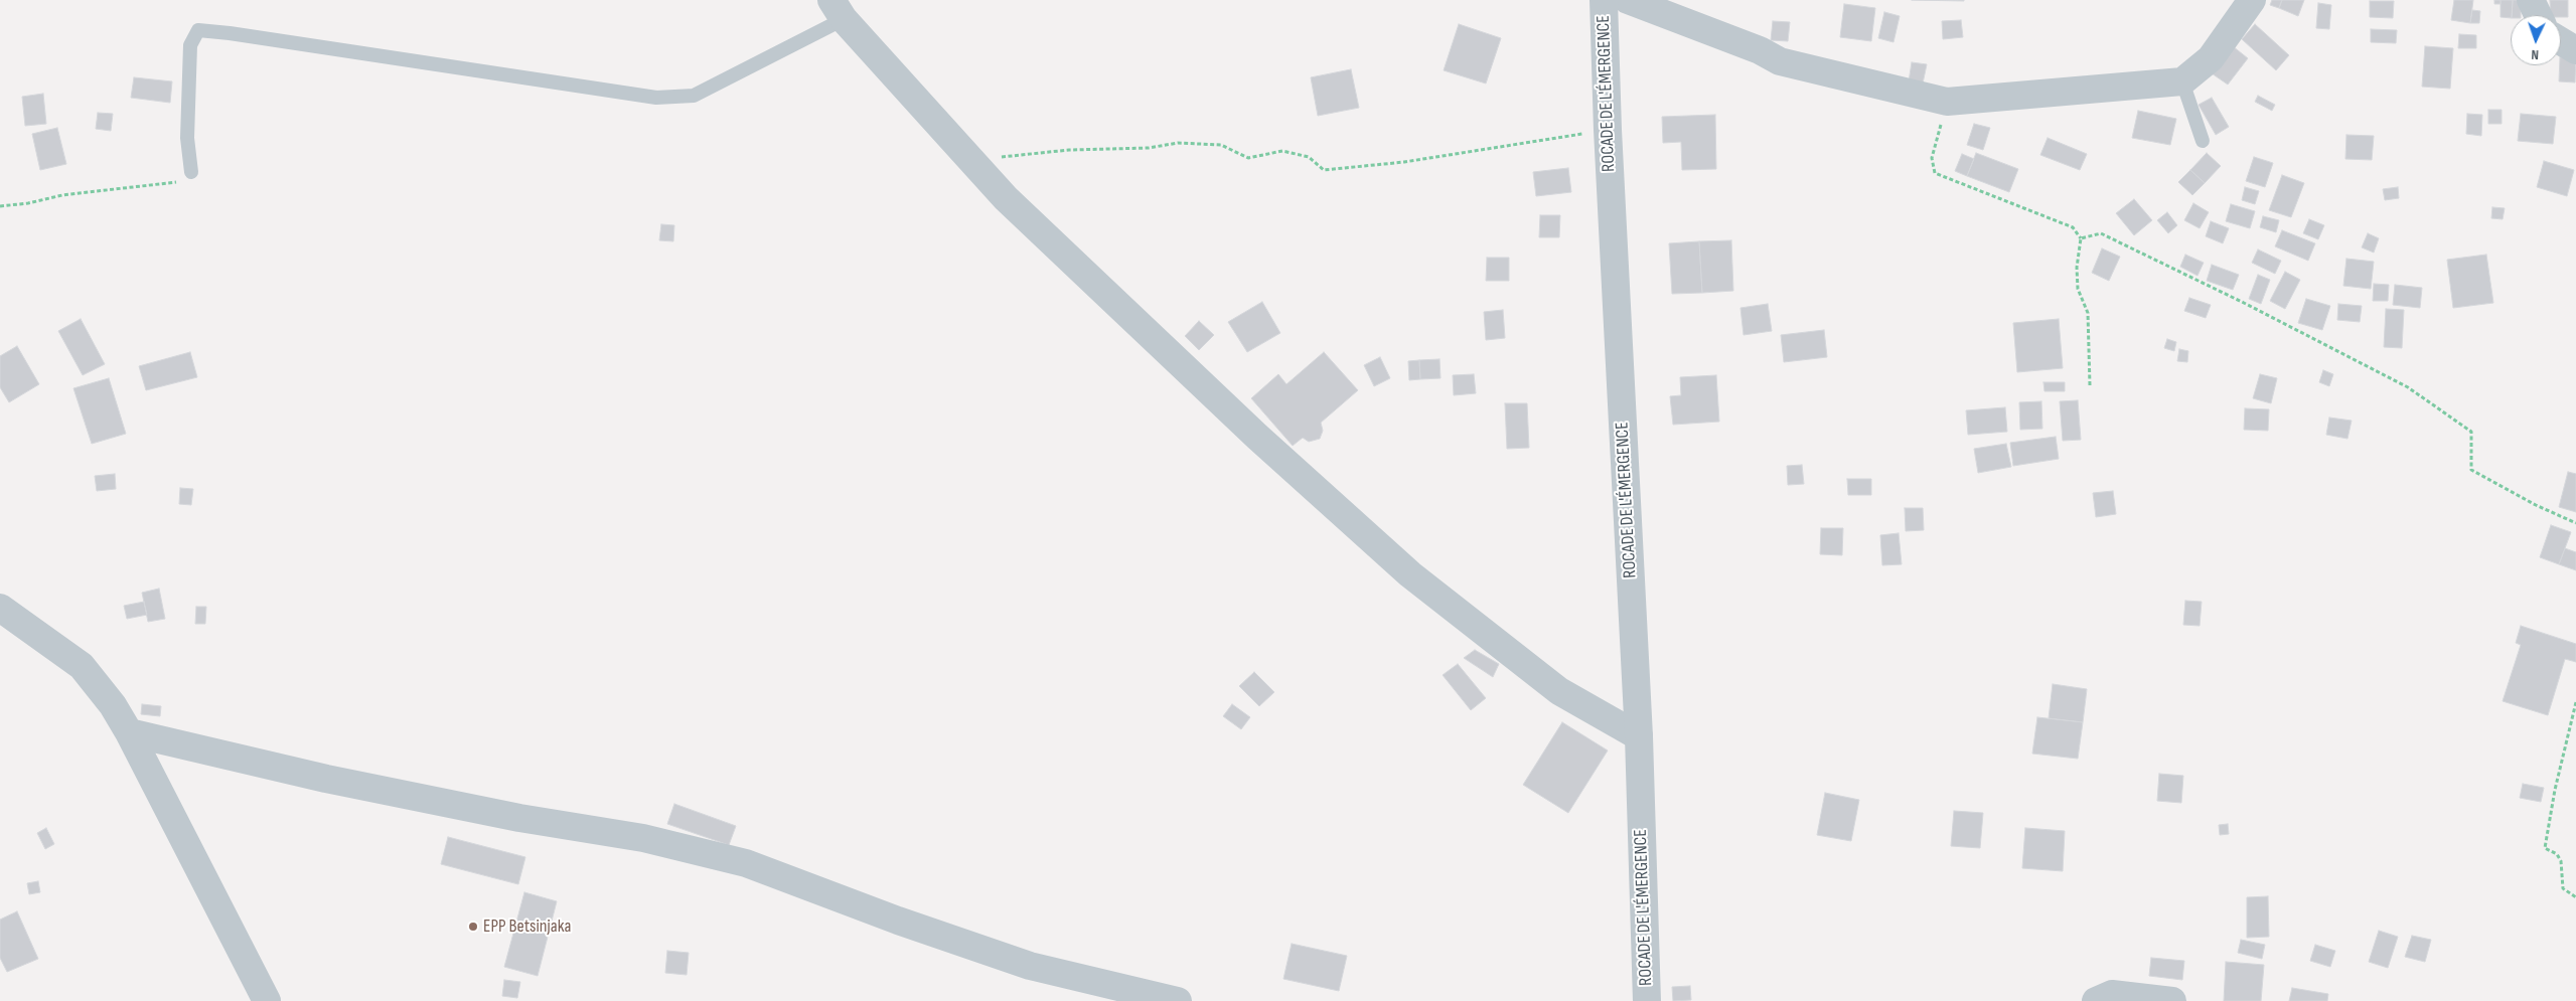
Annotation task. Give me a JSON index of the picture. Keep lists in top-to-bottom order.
{
  "streets": {
    "street": ["ROCADE DE L'ÉMERGENCE"]
  },
  "places": ["EPP Betsinjaka"],
  "north": "bottom"
}
